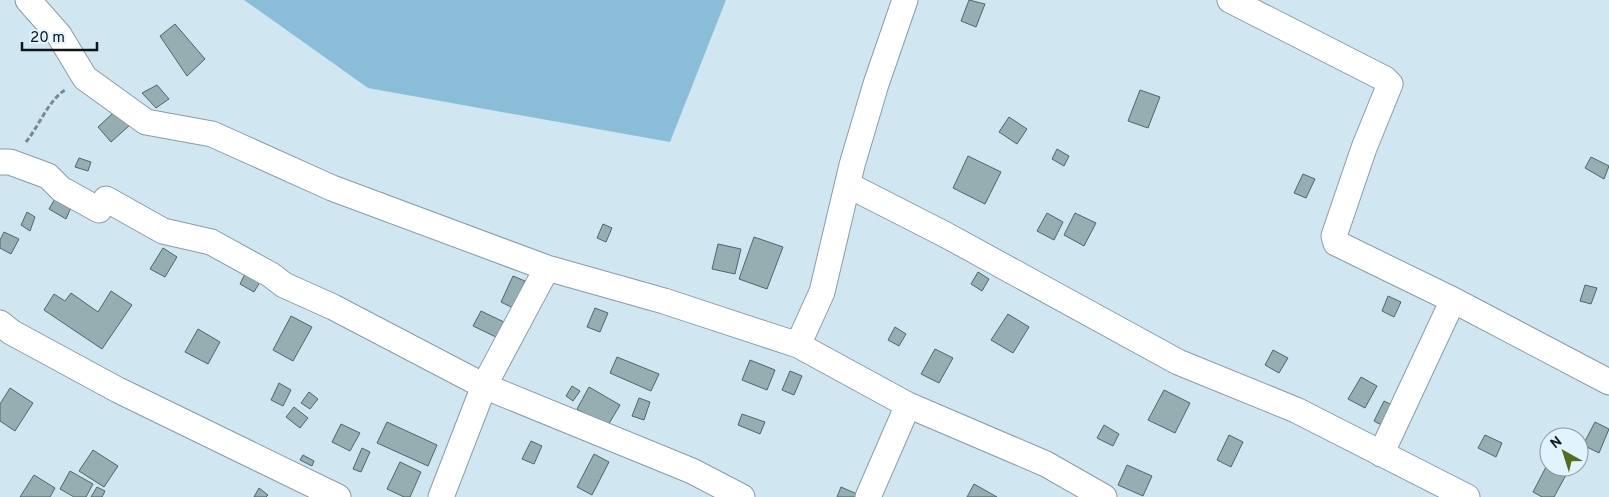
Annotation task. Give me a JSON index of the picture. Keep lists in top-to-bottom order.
{
  "scale_bar": "20 m",
  "north": "top left"
}
